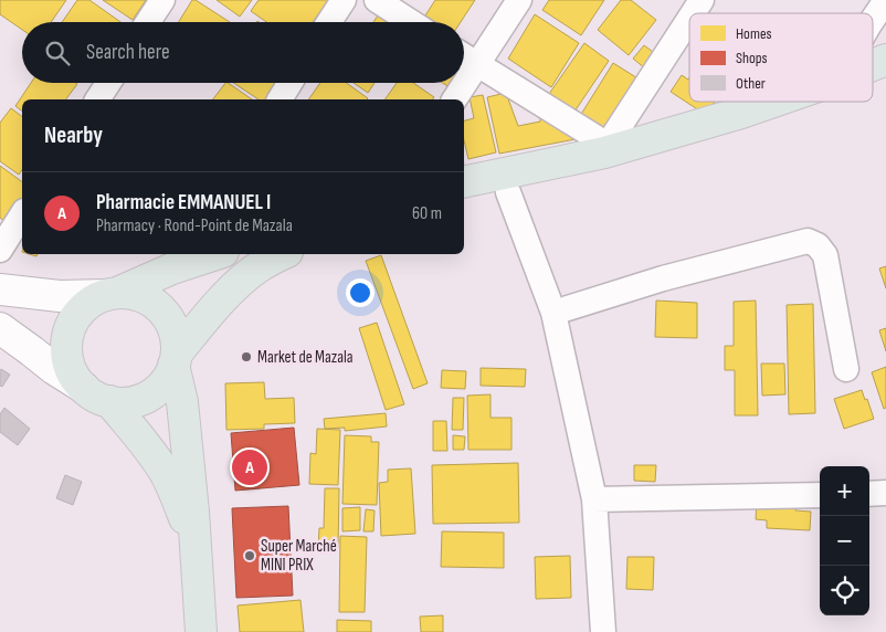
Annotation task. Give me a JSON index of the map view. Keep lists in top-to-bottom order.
{
  "places": ["Market de Mazala", "Super Marché MINI PRIX"],
  "legend": ["Homes", "Shops", "Other"],
  "page": {
    "search": "Search here",
    "heading": "Nearby",
    "list": [
      {
        "mark": "A",
        "name": "Pharmacie EMMANUEL I",
        "note": "Pharmacy · Rond-Point de Mazala",
        "value": "60 m"
      }
    ],
    "pins": "A",
    "map_buttons": ["+", "−"]
  }
}
